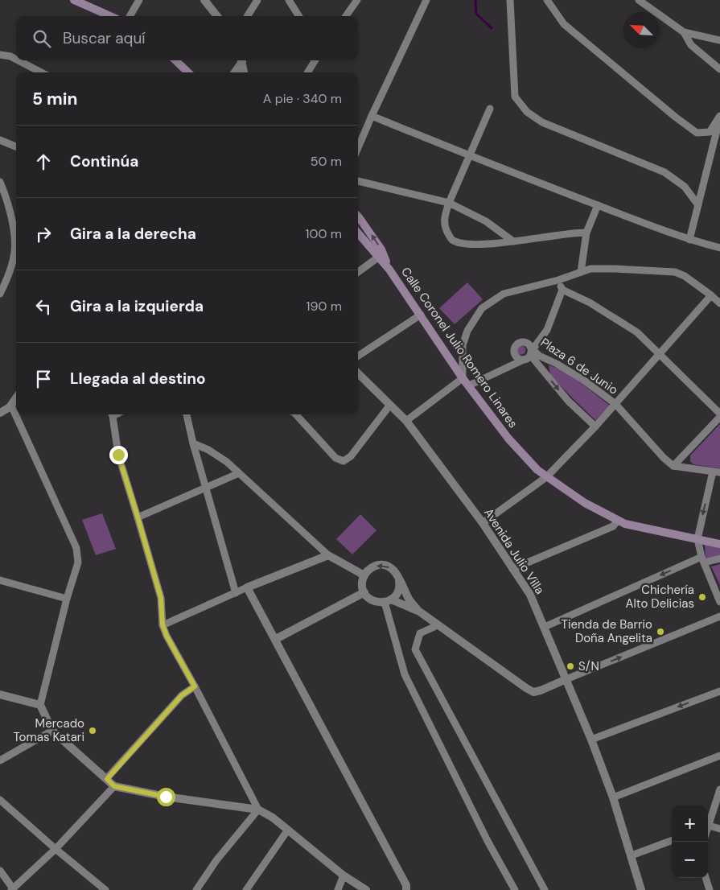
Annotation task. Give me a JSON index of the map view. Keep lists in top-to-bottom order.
{
  "streets": {
    "main road": ["Calle Coronel Julio Romero Linares"],
    "street": ["Plaza 6 de Junio", "Avenida Julio Villa"]
  },
  "places": [
    "Chichería Alto Delicias",
    "Tienda de Barrio Doña Angelita",
    "S/N",
    "Mercado Tomas Katari"
  ],
  "north": "top left",
  "page": {
    "search": "Buscar aquí",
    "heading": ["5 min", "A pie · 340 m"],
    "list": [
      ["Continúa", "50 m"],
      ["Gira a la derecha", "100 m"],
      ["Gira a la izquierda", "190 m"],
      "Llegada al destino"
    ],
    "map_buttons": ["+", "−"]
  }
}
